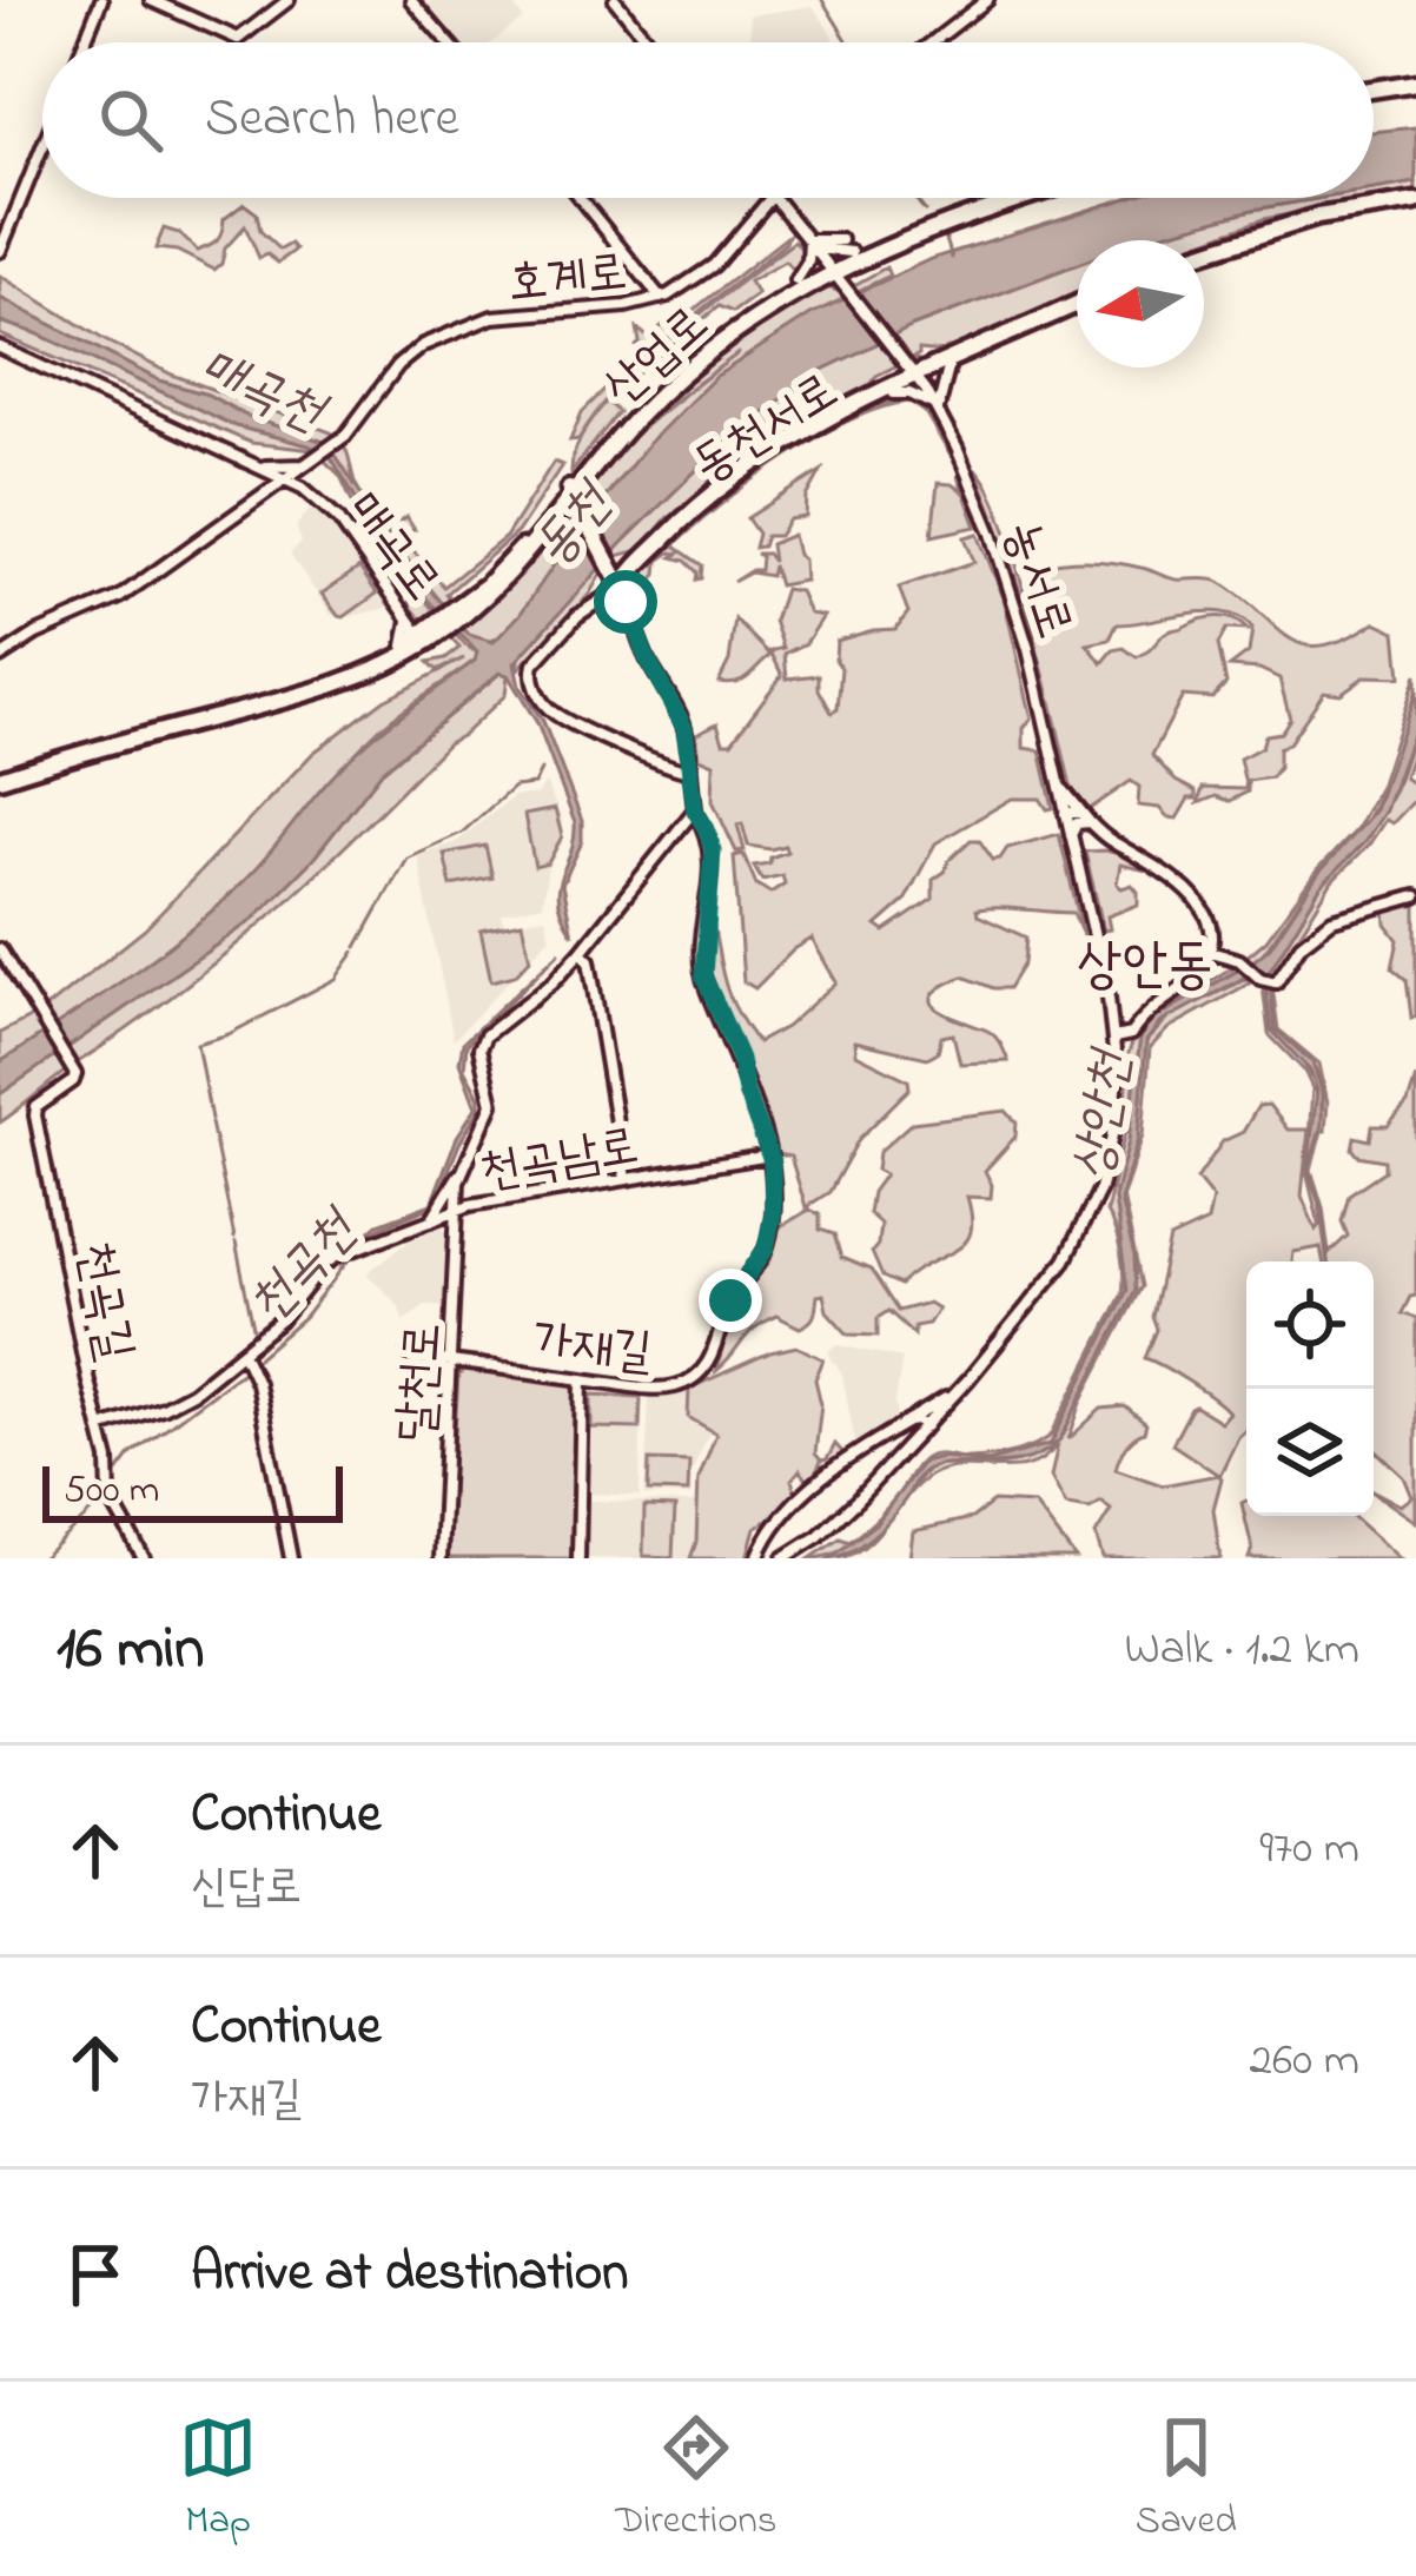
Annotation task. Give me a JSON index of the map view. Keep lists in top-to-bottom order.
{
  "streets": {
    "main road": ["산업로", "동천서로"],
    "street": [
      "호계로",
      "매곡로",
      "농서로",
      "천곡남로",
      "천곡길",
      "가재길",
      "달천로"
    ]
  },
  "crossings": [
    ["산업로", "매곡로"],
    ["산업로", "농서로"],
    ["동천서로", "농서로"],
    ["천곡남로", "가재길"],
    ["천곡남로", "달천로"],
    ["가재길", "달천로"]
  ],
  "districts": ["상안동"],
  "water": [
    "매곡천",
    "동천",
    "상안천",
    "천곡천"
  ],
  "scale_bar": "500 m",
  "north": "left",
  "page": {
    "search": "Search here",
    "scale": "500 m",
    "heading": ["16 min", "Walk · 1.2 km"],
    "list": [
      ["Continue", "신답로", "970 m"],
      ["Continue", "가재길", "260 m"],
      "Arrive at destination"
    ],
    "nav": ["Map", "Directions", "Saved"]
  }
}
